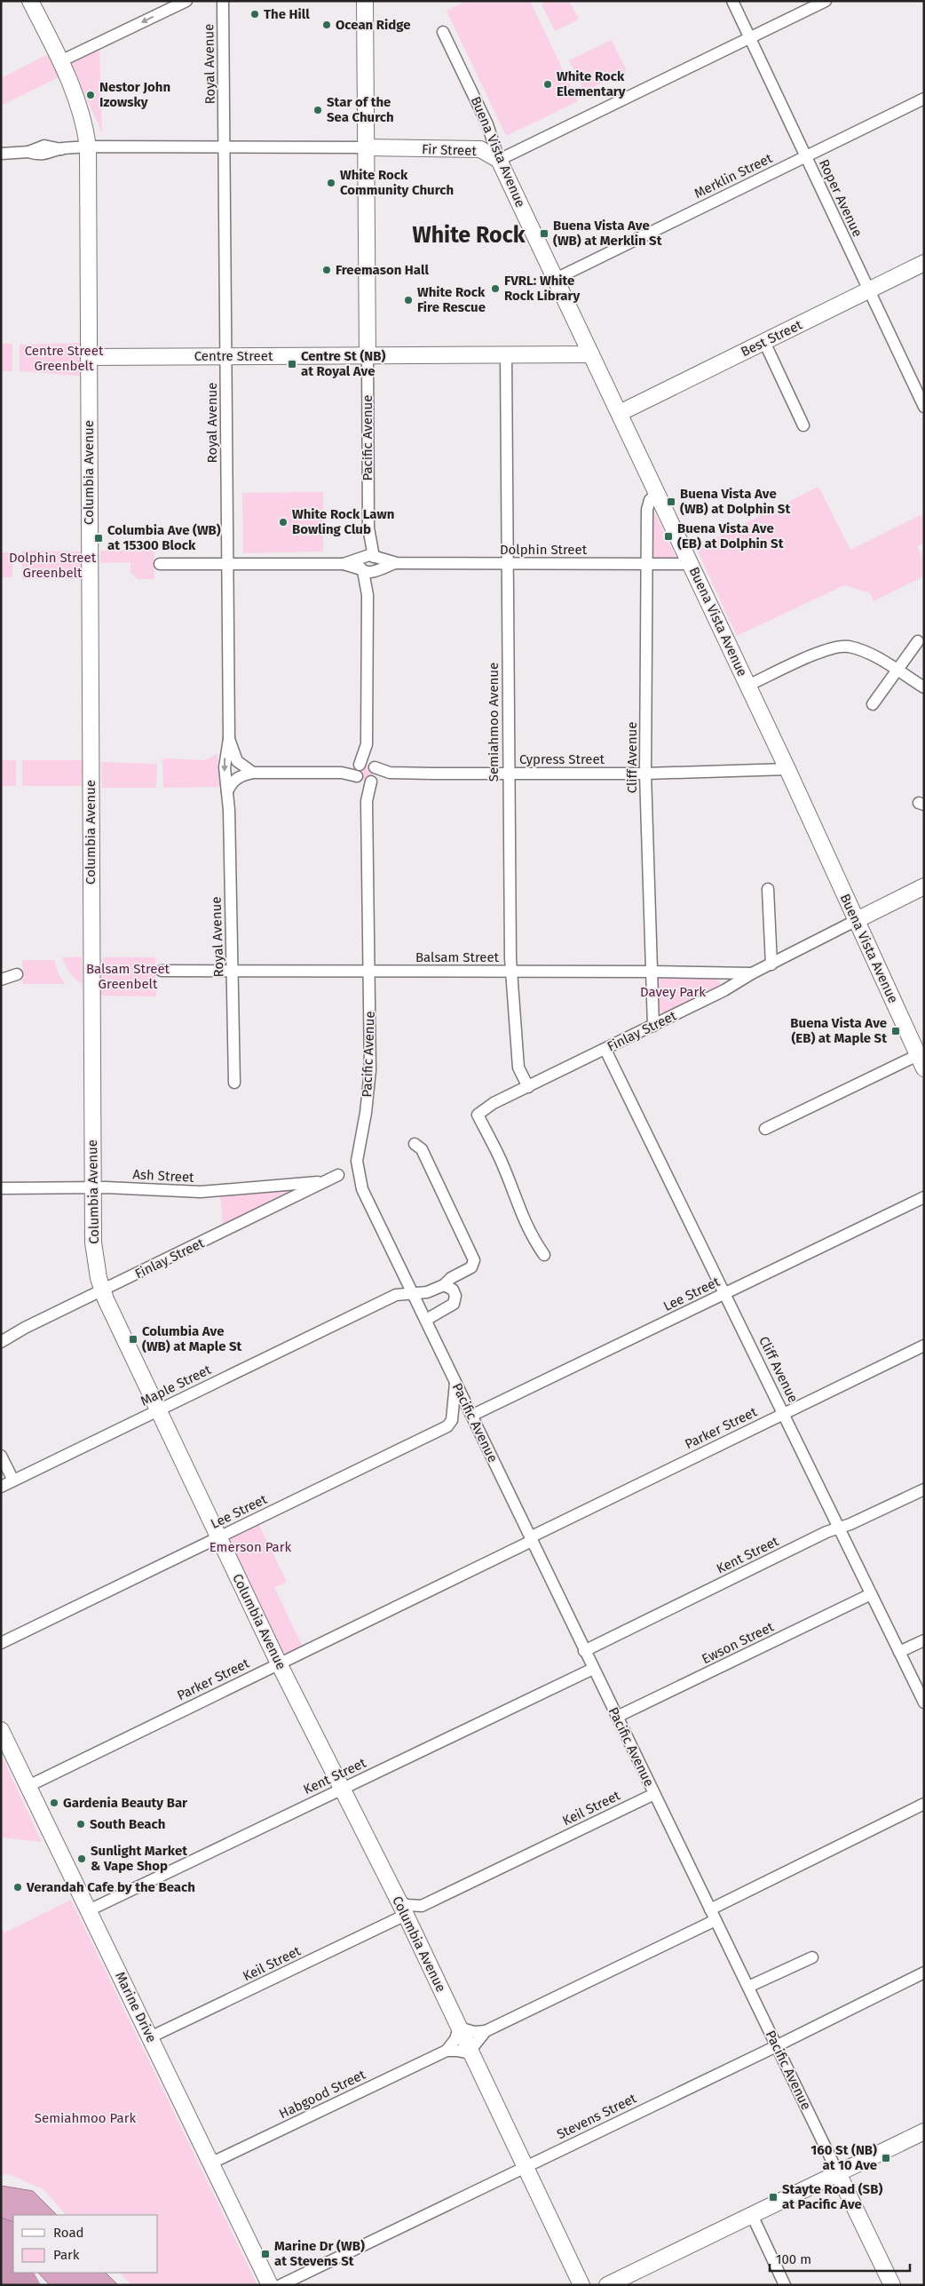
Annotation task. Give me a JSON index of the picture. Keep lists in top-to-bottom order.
{
  "streets": {
    "street": [
      "Royal Avenue",
      "Fir Street",
      "Buena Vista Avenue",
      "Merklin Street",
      "Roper Avenue",
      "Best Street",
      "Centre Street",
      "Pacific Avenue",
      "Columbia Avenue",
      "Dolphin Street",
      "Semiahmoo Avenue",
      "Cliff Avenue",
      "Cypress Street",
      "Balsam Street",
      "Finlay Street",
      "Ash Street",
      "Lee Street",
      "Maple Street",
      "Parker Street",
      "Kent Street",
      "Ewson Street",
      "Keil Street",
      "Marine Drive",
      "Habgood Street",
      "Stevens Street"
    ]
  },
  "crossings": [
    ["Royal Avenue", "Fir Street"],
    ["Royal Avenue", "Centre Street"],
    ["Royal Avenue", "Balsam Street"],
    ["Fir Street", "Buena Vista Avenue"],
    ["Fir Street", "Pacific Avenue"],
    ["Fir Street", "Columbia Avenue"],
    ["Buena Vista Avenue", "Merklin Street"],
    ["Buena Vista Avenue", "Best Street"],
    ["Buena Vista Avenue", "Centre Street"],
    ["Buena Vista Avenue", "Dolphin Street"],
    ["Buena Vista Avenue", "Cliff Avenue"],
    ["Buena Vista Avenue", "Cypress Street"],
    ["Buena Vista Avenue", "Finlay Street"],
    ["Merklin Street", "Roper Avenue"],
    ["Roper Avenue", "Best Street"],
    ["Centre Street", "Pacific Avenue"],
    ["Centre Street", "Columbia Avenue"],
    ["Centre Street", "Semiahmoo Avenue"],
    ["Pacific Avenue", "Dolphin Street"],
    ["Pacific Avenue", "Cypress Street"],
    ["Pacific Avenue", "Balsam Street"],
    ["Pacific Avenue", "Lee Street"],
    ["Pacific Avenue", "Maple Street"],
    ["Pacific Avenue", "Parker Street"],
    ["Pacific Avenue", "Kent Street"],
    ["Pacific Avenue", "Ewson Street"],
    ["Pacific Avenue", "Keil Street"],
    ["Pacific Avenue", "Stevens Street"],
    ["Columbia Avenue", "Finlay Street"],
    ["Columbia Avenue", "Ash Street"],
    ["Columbia Avenue", "Lee Street"],
    ["Columbia Avenue", "Maple Street"],
    ["Columbia Avenue", "Parker Street"],
    ["Columbia Avenue", "Kent Street"],
    ["Columbia Avenue", "Keil Street"],
    ["Columbia Avenue", "Stevens Street"],
    ["Dolphin Street", "Semiahmoo Avenue"],
    ["Dolphin Street", "Cliff Avenue"],
    ["Semiahmoo Avenue", "Cypress Street"],
    ["Semiahmoo Avenue", "Balsam Street"],
    ["Semiahmoo Avenue", "Finlay Street"],
    ["Cliff Avenue", "Cypress Street"],
    ["Cliff Avenue", "Balsam Street"],
    ["Cliff Avenue", "Finlay Street"],
    ["Cliff Avenue", "Lee Street"],
    ["Cliff Avenue", "Parker Street"],
    ["Cliff Avenue", "Kent Street"],
    ["Cliff Avenue", "Ewson Street"],
    ["Balsam Street", "Finlay Street"],
    ["Finlay Street", "Ash Street"],
    ["Parker Street", "Marine Drive"],
    ["Kent Street", "Marine Drive"],
    ["Keil Street", "Marine Drive"],
    ["Marine Drive", "Habgood Street"]
  ],
  "districts": ["White Rock"],
  "parks": [
    "Centre Street Greenbelt",
    "Dolphin Street Greenbelt",
    "Balsam Street Greenbelt",
    "Davey Park",
    "Emerson Park",
    "Semiahmoo Park"
  ],
  "places": {
    "other": [
      "The Hill",
      "Ocean Ridge",
      "White Rock Elementary",
      "Nestor John Izowsky",
      "Star of the Sea Church",
      "White Rock Community Church",
      "Freemason Hall",
      "FVRL: White Rock Library",
      "White Rock Fire Rescue",
      "White Rock Lawn Bowling Club",
      "Gardenia Beauty Bar",
      "South Beach",
      "Sunlight Market & Vape Shop",
      "Verandah Cafe by the Beach"
    ],
    "transit": [
      "Buena Vista Ave (WB) at Merklin St",
      "Centre St (NB) at Royal Ave",
      "Buena Vista Ave (WB) at Dolphin St",
      "Buena Vista Ave (EB) at Dolphin St",
      "Columbia Ave (WB) at 15300 Block",
      "Buena Vista Ave (EB) at Maple St",
      "Columbia Ave (WB) at Maple St",
      "160 St (NB) at 10 Ave",
      "Stayte Road (SB) at Pacific Ave",
      "Marine Dr (WB) at Stevens St"
    ]
  },
  "legend": ["Road", "Park"],
  "scale_bar": "100 m"
}
